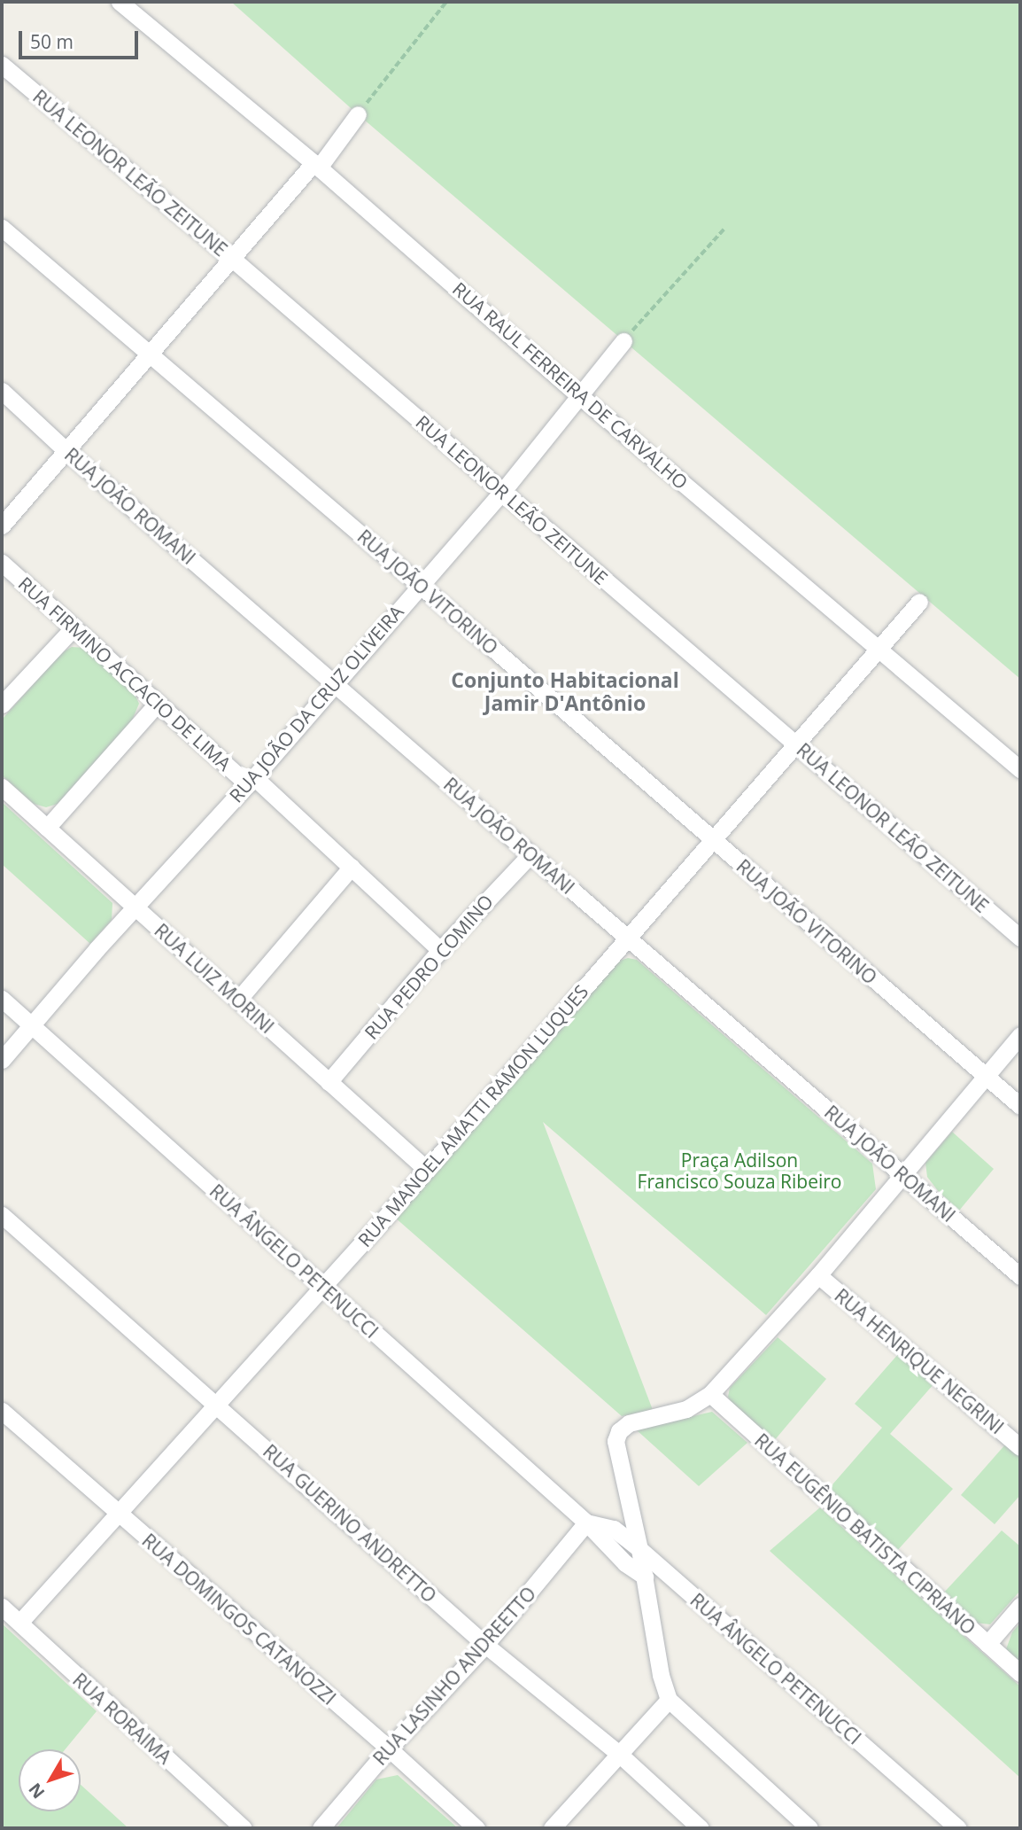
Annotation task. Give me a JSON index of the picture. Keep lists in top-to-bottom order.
{
  "streets": {
    "street": [
      "RUA LEONOR LEÃO ZEITUNE",
      "RUA RAUL FERREIRA DE CARVALHO",
      "RUA JOÃO ROMANI",
      "RUA JOÃO VITORINO",
      "RUA FIRMINO ACCACIO DE LIMA",
      "RUA JOÃO DA CRUZ OLIVEIRA",
      "RUA PEDRO COMINO",
      "RUA LUIZ MORINI",
      "RUA MANOEL AMATTI RAMON LUQUES",
      "RUA ÂNGELO PETENUCCI",
      "RUA HENRIQUE NEGRINI",
      "RUA GUERINO ANDRETTO",
      "RUA EUGÊNIO BATISTA CIPRIANO",
      "RUA DOMINGOS CATANOZZI",
      "RUA LASINHO ANDREETTO",
      "RUA RORAIMA"
    ]
  },
  "crossings": [
    ["RUA LEONOR LEÃO ZEITUNE", "RUA JOÃO DA CRUZ OLIVEIRA"],
    ["RUA LEONOR LEÃO ZEITUNE", "RUA MANOEL AMATTI RAMON LUQUES"],
    ["RUA RAUL FERREIRA DE CARVALHO", "RUA JOÃO DA CRUZ OLIVEIRA"],
    ["RUA RAUL FERREIRA DE CARVALHO", "RUA MANOEL AMATTI RAMON LUQUES"],
    ["RUA JOÃO ROMANI", "RUA JOÃO DA CRUZ OLIVEIRA"],
    ["RUA JOÃO ROMANI", "RUA PEDRO COMINO"],
    ["RUA JOÃO ROMANI", "RUA MANOEL AMATTI RAMON LUQUES"],
    ["RUA JOÃO VITORINO", "RUA JOÃO DA CRUZ OLIVEIRA"],
    ["RUA JOÃO VITORINO", "RUA MANOEL AMATTI RAMON LUQUES"],
    ["RUA FIRMINO ACCACIO DE LIMA", "RUA JOÃO DA CRUZ OLIVEIRA"],
    ["RUA FIRMINO ACCACIO DE LIMA", "RUA PEDRO COMINO"],
    ["RUA JOÃO DA CRUZ OLIVEIRA", "RUA LUIZ MORINI"],
    ["RUA JOÃO DA CRUZ OLIVEIRA", "RUA ÂNGELO PETENUCCI"],
    ["RUA PEDRO COMINO", "RUA LUIZ MORINI"],
    ["RUA LUIZ MORINI", "RUA MANOEL AMATTI RAMON LUQUES"],
    ["RUA MANOEL AMATTI RAMON LUQUES", "RUA ÂNGELO PETENUCCI"],
    ["RUA MANOEL AMATTI RAMON LUQUES", "RUA GUERINO ANDRETTO"],
    ["RUA MANOEL AMATTI RAMON LUQUES", "RUA DOMINGOS CATANOZZI"],
    ["RUA MANOEL AMATTI RAMON LUQUES", "RUA RORAIMA"],
    ["RUA ÂNGELO PETENUCCI", "RUA LASINHO ANDREETTO"],
    ["RUA GUERINO ANDRETTO", "RUA LASINHO ANDREETTO"],
    ["RUA DOMINGOS CATANOZZI", "RUA LASINHO ANDREETTO"]
  ],
  "districts": ["Conjunto Habitacional Jamir D'Antônio"],
  "parks": ["Praça Adilson Francisco Souza Ribeiro"],
  "scale_bar": "50 m",
  "north": "bottom left"
}
